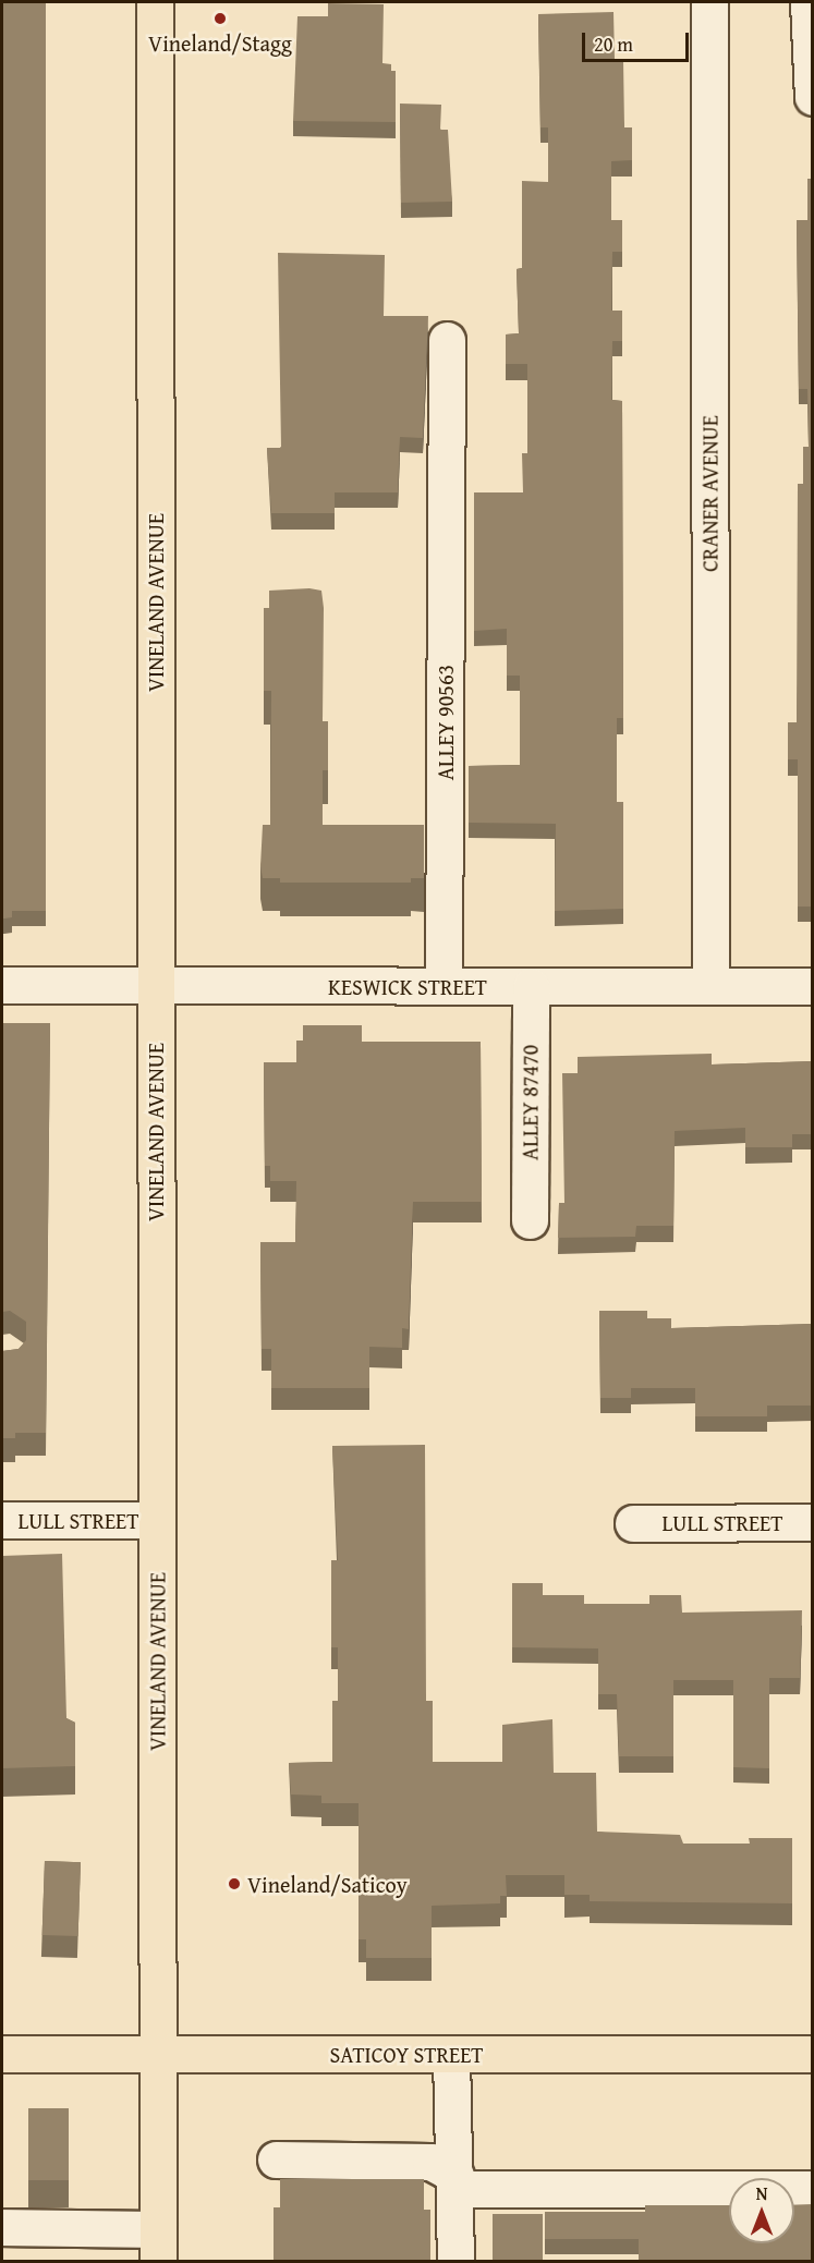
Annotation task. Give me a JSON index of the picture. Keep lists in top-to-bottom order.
{
  "streets": {
    "main road": ["VINELAND AVENUE", "SATICOY STREET"],
    "street": [
      "CRANER AVENUE",
      "ALLEY 90563",
      "KESWICK STREET",
      "ALLEY 87470",
      "LULL STREET"
    ]
  },
  "crossings": [
    ["CRANER AVENUE", "KESWICK STREET"],
    ["VINELAND AVENUE", "KESWICK STREET"],
    ["VINELAND AVENUE", "LULL STREET"],
    ["VINELAND AVENUE", "SATICOY STREET"],
    ["ALLEY 90563", "KESWICK STREET"],
    ["KESWICK STREET", "ALLEY 87470"]
  ],
  "places": ["Vineland/Stagg", "Vineland/Saticoy"],
  "scale_bar": "20 m",
  "north": "top"
}
